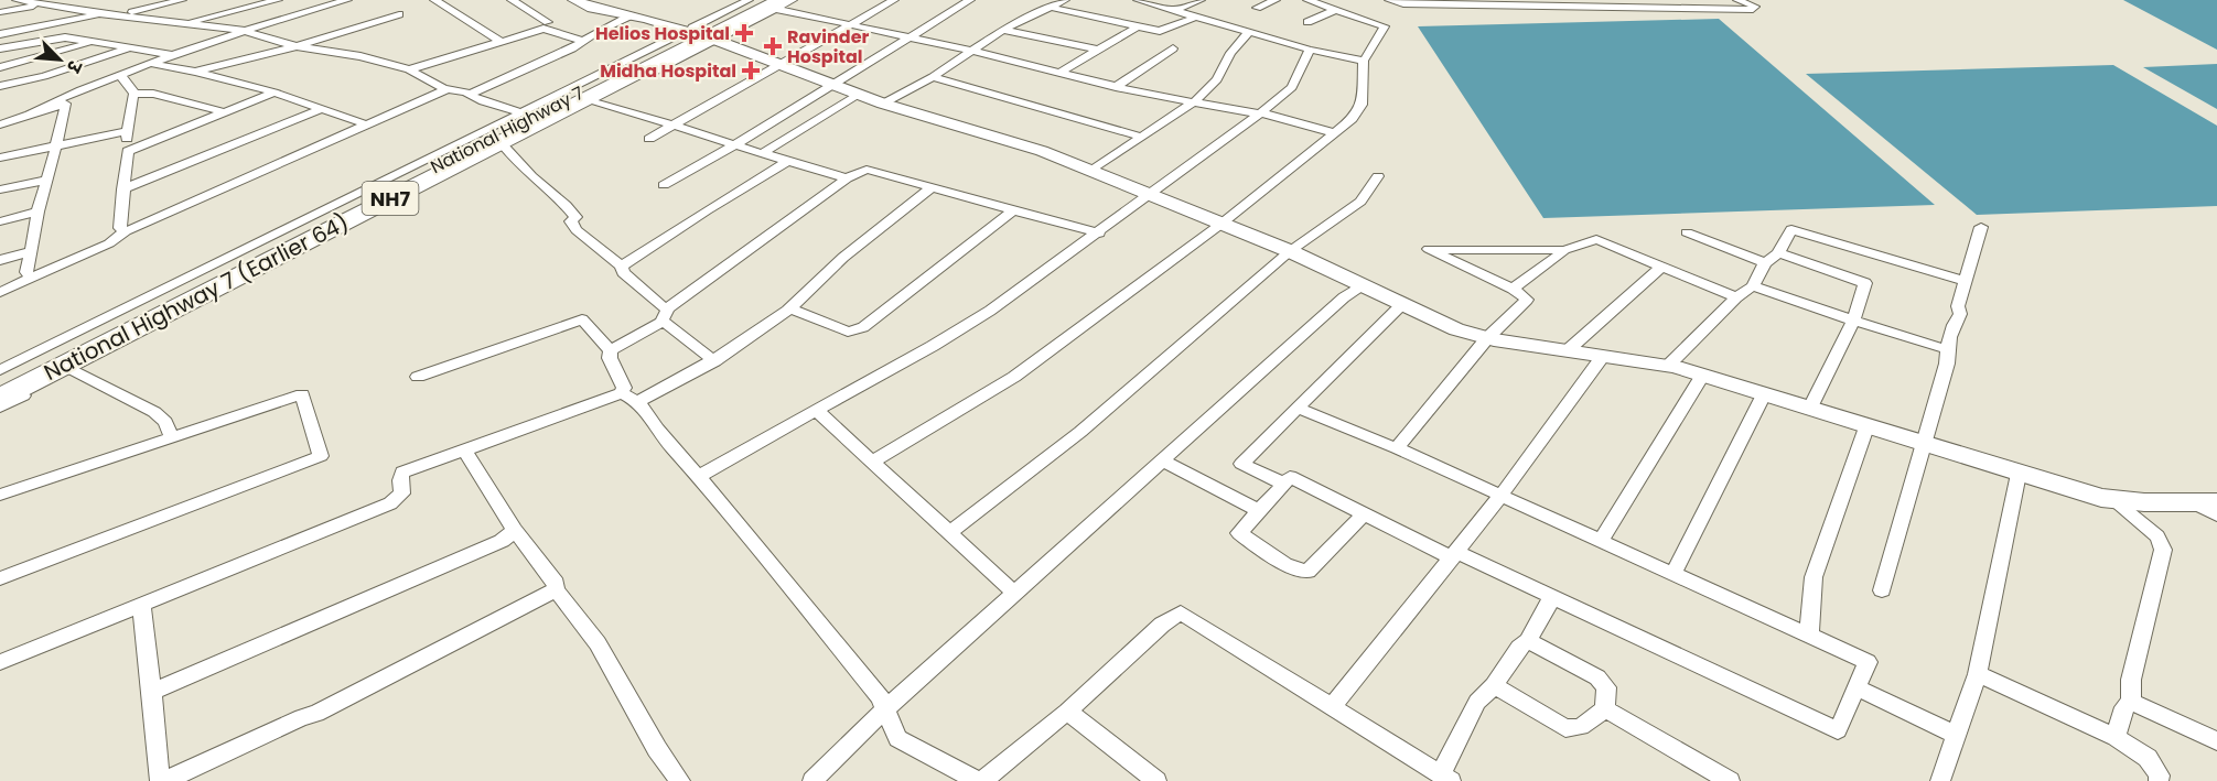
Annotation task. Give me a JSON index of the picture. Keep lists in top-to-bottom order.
{
  "streets": {
    "highway": ["National Highway 7", "NH7", "National Highway 7 (Earlier 64)"]
  },
  "crossings": [
    ["National Highway 7", "National Highway 7 (Earlier 64)"]
  ],
  "places": {
    "health": ["Helios Hospital", "Ravinder Hospital", "Midha Hospital"]
  },
  "north": "bottom right"
}
